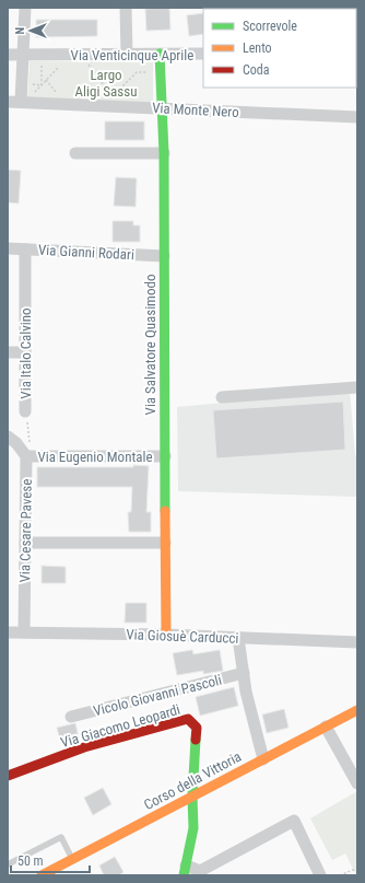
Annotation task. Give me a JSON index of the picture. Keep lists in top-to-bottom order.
{
  "streets": {
    "street": [
      "Via Venticinque Aprile",
      "Via Monte Nero",
      "Via Gianni Rodari",
      "Via Salvatore Quasimodo",
      "Via Italo Calvino",
      "Via Eugenio Montale",
      "Via Cesare Pavese",
      "Via Giosuè Carducci",
      "Vicolo Giovanni Pascoli",
      "Via Giacomo Leopardi",
      "Corso della Vittoria"
    ]
  },
  "crossings": [
    ["Via Venticinque Aprile", "Via Salvatore Quasimodo"],
    ["Via Monte Nero", "Via Salvatore Quasimodo"],
    ["Via Gianni Rodari", "Via Salvatore Quasimodo"],
    ["Via Gianni Rodari", "Via Italo Calvino"],
    ["Via Salvatore Quasimodo", "Via Eugenio Montale"],
    ["Via Salvatore Quasimodo", "Via Giosuè Carducci"],
    ["Via Italo Calvino", "Via Eugenio Montale"],
    ["Via Italo Calvino", "Via Cesare Pavese"],
    ["Via Eugenio Montale", "Via Cesare Pavese"],
    ["Via Cesare Pavese", "Via Giosuè Carducci"],
    ["Via Giacomo Leopardi", "Corso della Vittoria"]
  ],
  "parks": ["Largo Aligi Sassu"],
  "legend": ["Scorrevole", "Lento", "Coda"],
  "scale_bar": "50 m",
  "north": "left"
}
